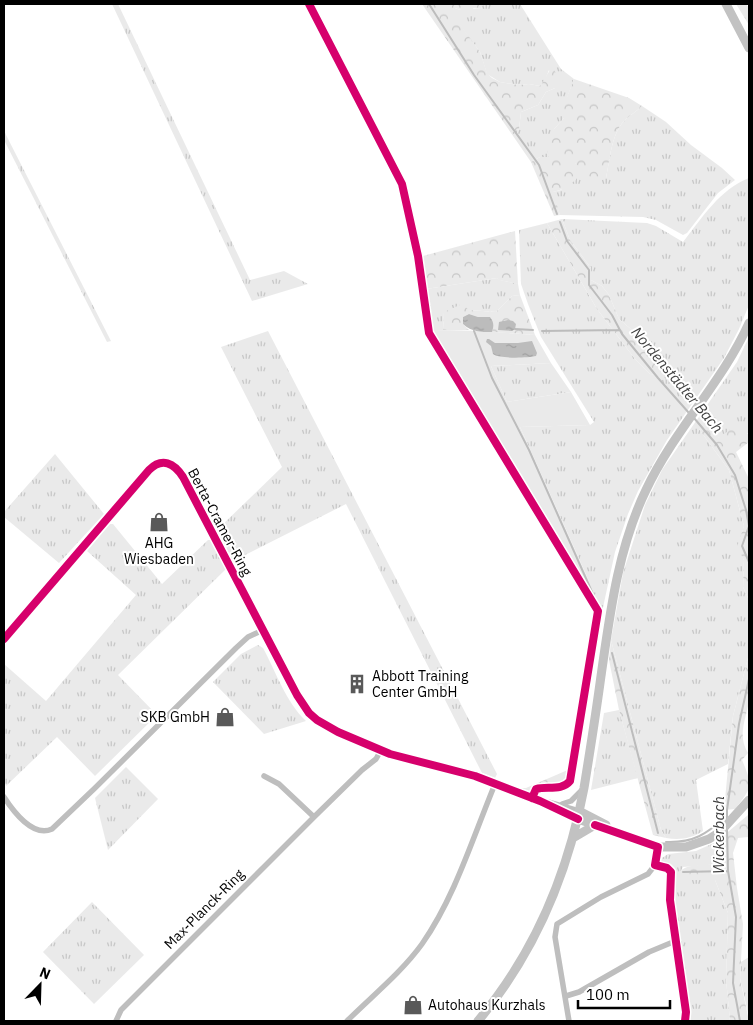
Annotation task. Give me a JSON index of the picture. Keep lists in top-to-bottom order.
{
  "streets": {
    "street": ["Berta-Cramer-Ring", "Max-Planck-Ring"]
  },
  "crossings": [
    ["Berta-Cramer-Ring", "Max-Planck-Ring"]
  ],
  "water": ["Nordenstädter Bach", "Wickerbach"],
  "places": {
    "shop": ["AHG Wiesbaden", "SKB GmbH", "Autohaus Kurzhals"],
    "building": ["Abbott Training Center GmbH"]
  },
  "scale_bar": "100 m",
  "north": "top right"
}
